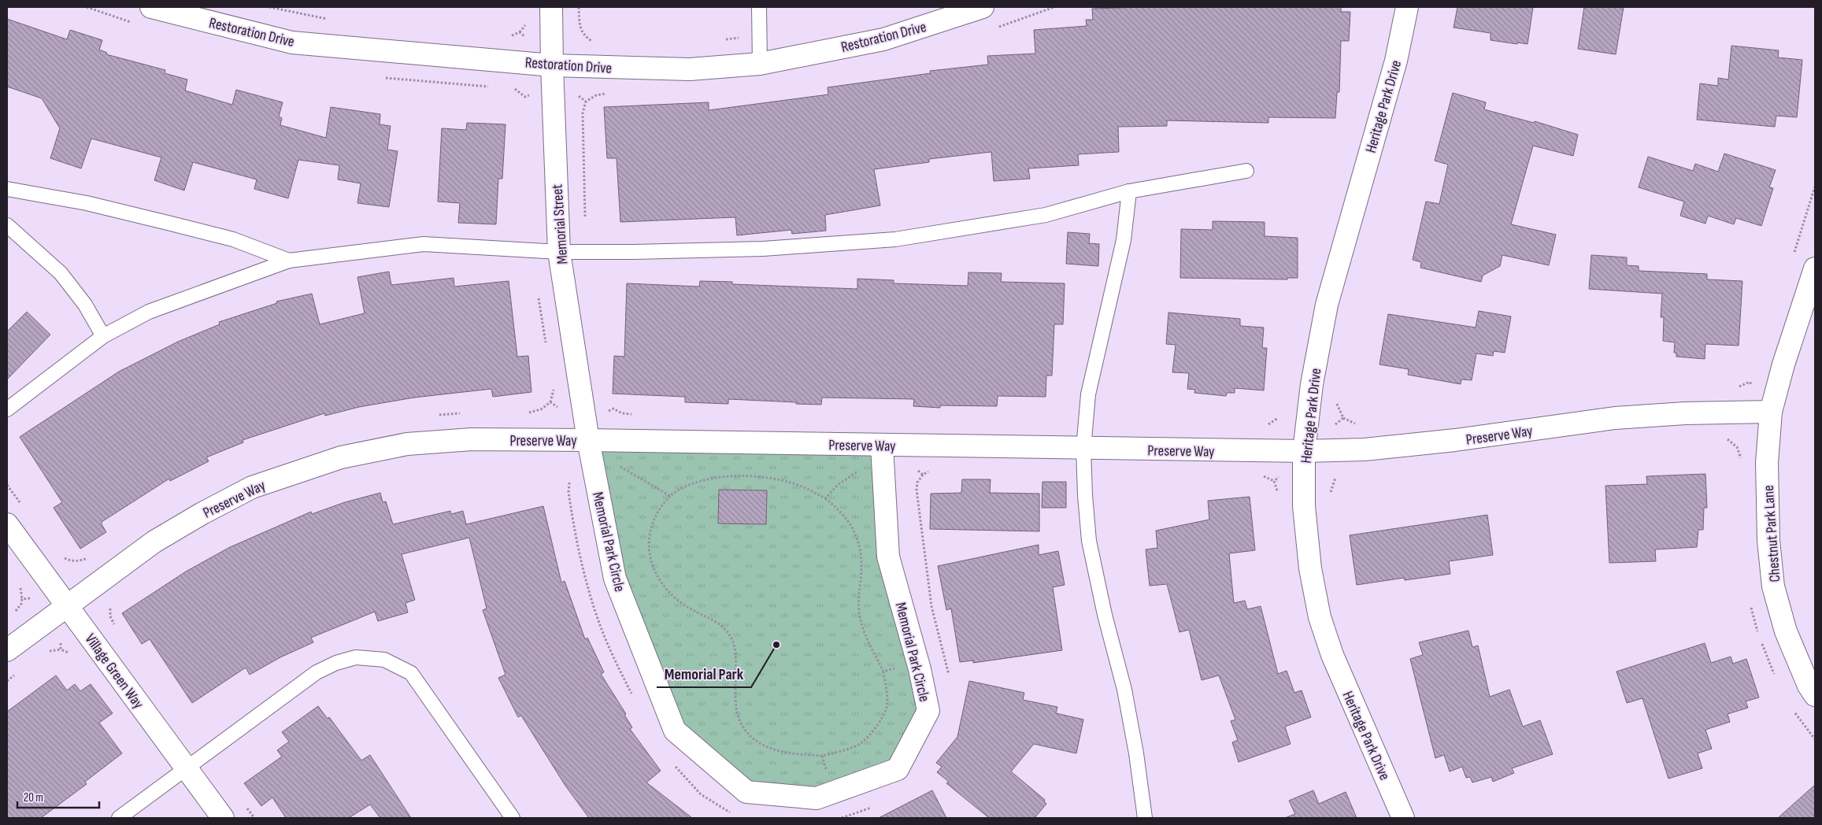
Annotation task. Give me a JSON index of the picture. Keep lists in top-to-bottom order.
{
  "streets": {
    "street": [
      "Restoration Drive",
      "Heritage Park Drive",
      "Memorial Street",
      "Preserve Way",
      "Chestnut Park Lane",
      "Memorial Park Circle",
      "Village Green Way"
    ]
  },
  "crossings": [
    ["Restoration Drive", "Memorial Street"],
    ["Heritage Park Drive", "Preserve Way"],
    ["Memorial Street", "Preserve Way"],
    ["Memorial Street", "Memorial Park Circle"],
    ["Preserve Way", "Chestnut Park Lane"],
    ["Preserve Way", "Memorial Park Circle"],
    ["Preserve Way", "Village Green Way"]
  ],
  "places": ["Memorial Park"],
  "scale_bar": "20 m"
}
